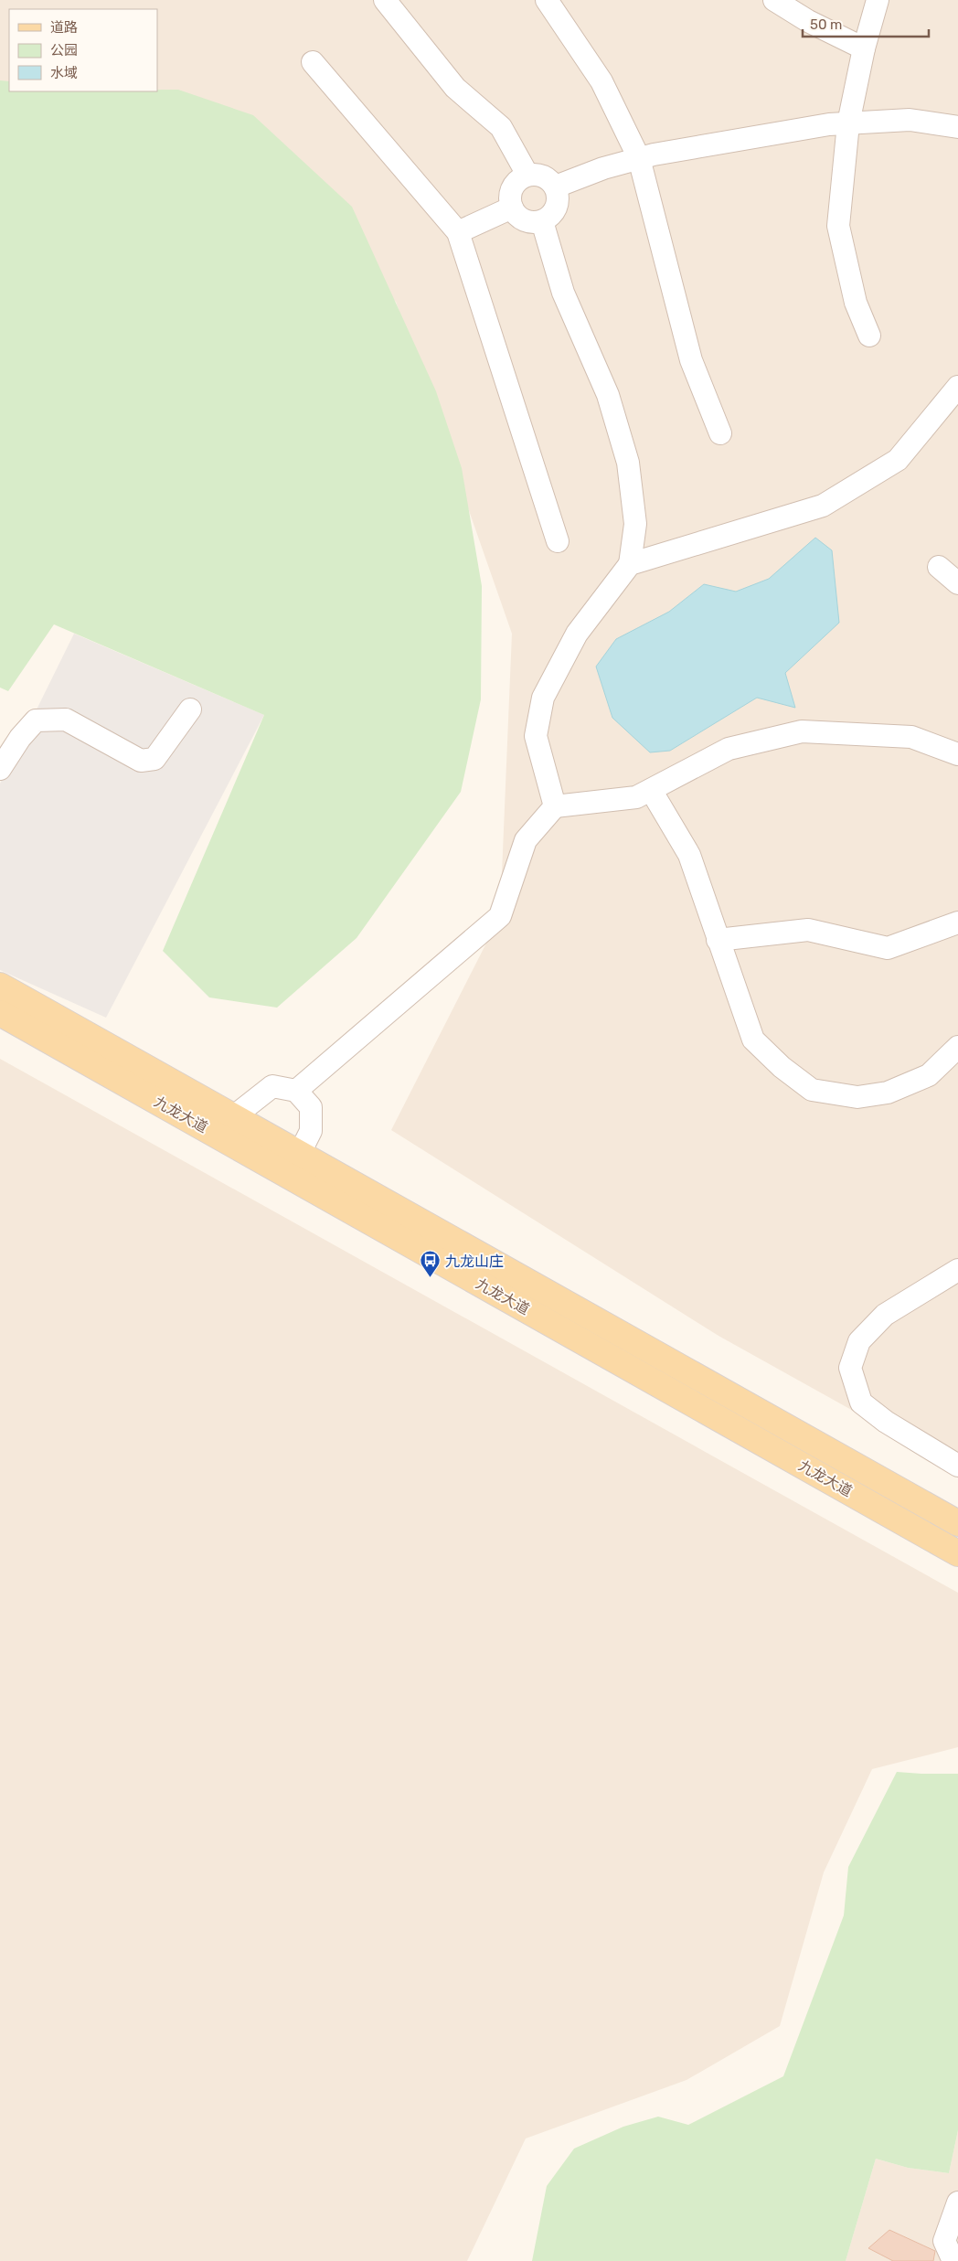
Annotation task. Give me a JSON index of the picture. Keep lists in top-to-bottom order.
{
  "streets": {
    "main road": ["九龙大道"]
  },
  "places": {
    "bus stop": ["九龙山庄"]
  },
  "legend": ["道路", "公园", "水域"],
  "scale_bar": "50 m"
}
